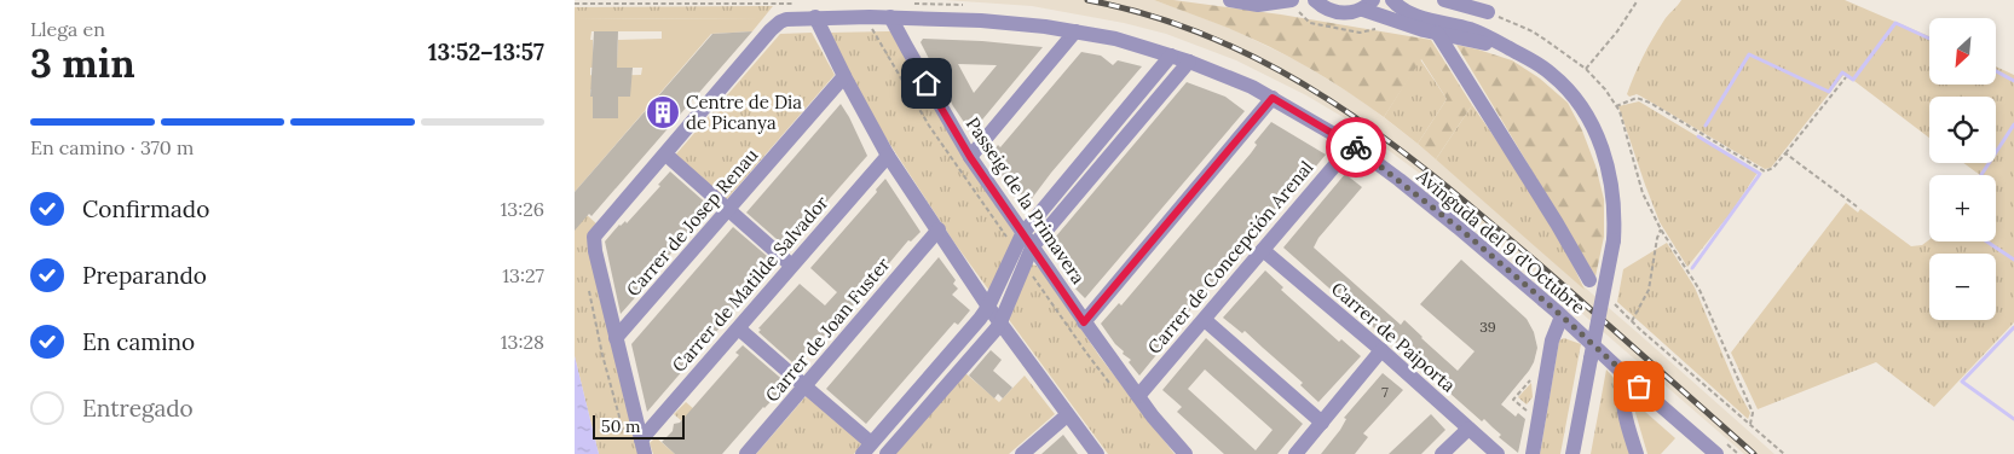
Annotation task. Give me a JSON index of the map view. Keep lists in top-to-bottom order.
{
  "streets": {
    "street": [
      "Passeig de la Primavera",
      "Carrer de Josep Renau",
      "Avinguda del 9 d'Octubre",
      "Carrer de Concepción Arenal",
      "Carrer de Matilde Salvador",
      "Carrer de Joan Fuster",
      "Carrer de Paiporta"
    ]
  },
  "crossings": [
    ["Passeig de la Primavera", "Avinguda del 9 d'Octubre"],
    ["Passeig de la Primavera", "Carrer de Concepción Arenal"],
    ["Avinguda del 9 d'Octubre", "Carrer de Concepción Arenal"],
    ["Carrer de Concepción Arenal", "Carrer de Paiporta"]
  ],
  "places": {
    "building": ["Centre de Dia de Picanya"]
  },
  "house_numbers": ["39", "7"],
  "scale_bar": "50 m",
  "north": "bottom left",
  "page": {
    "heading": ["3 min", "Llega en", "13:52–13:57"],
    "map_buttons": ["+", "−"],
    "bar": "En camino · 370 m",
    "list": [
      ["Confirmado", "13:26"],
      ["Preparando", "13:27"],
      ["En camino", "13:28"],
      "Entregado"
    ],
    "scale": "50 m"
  }
}
